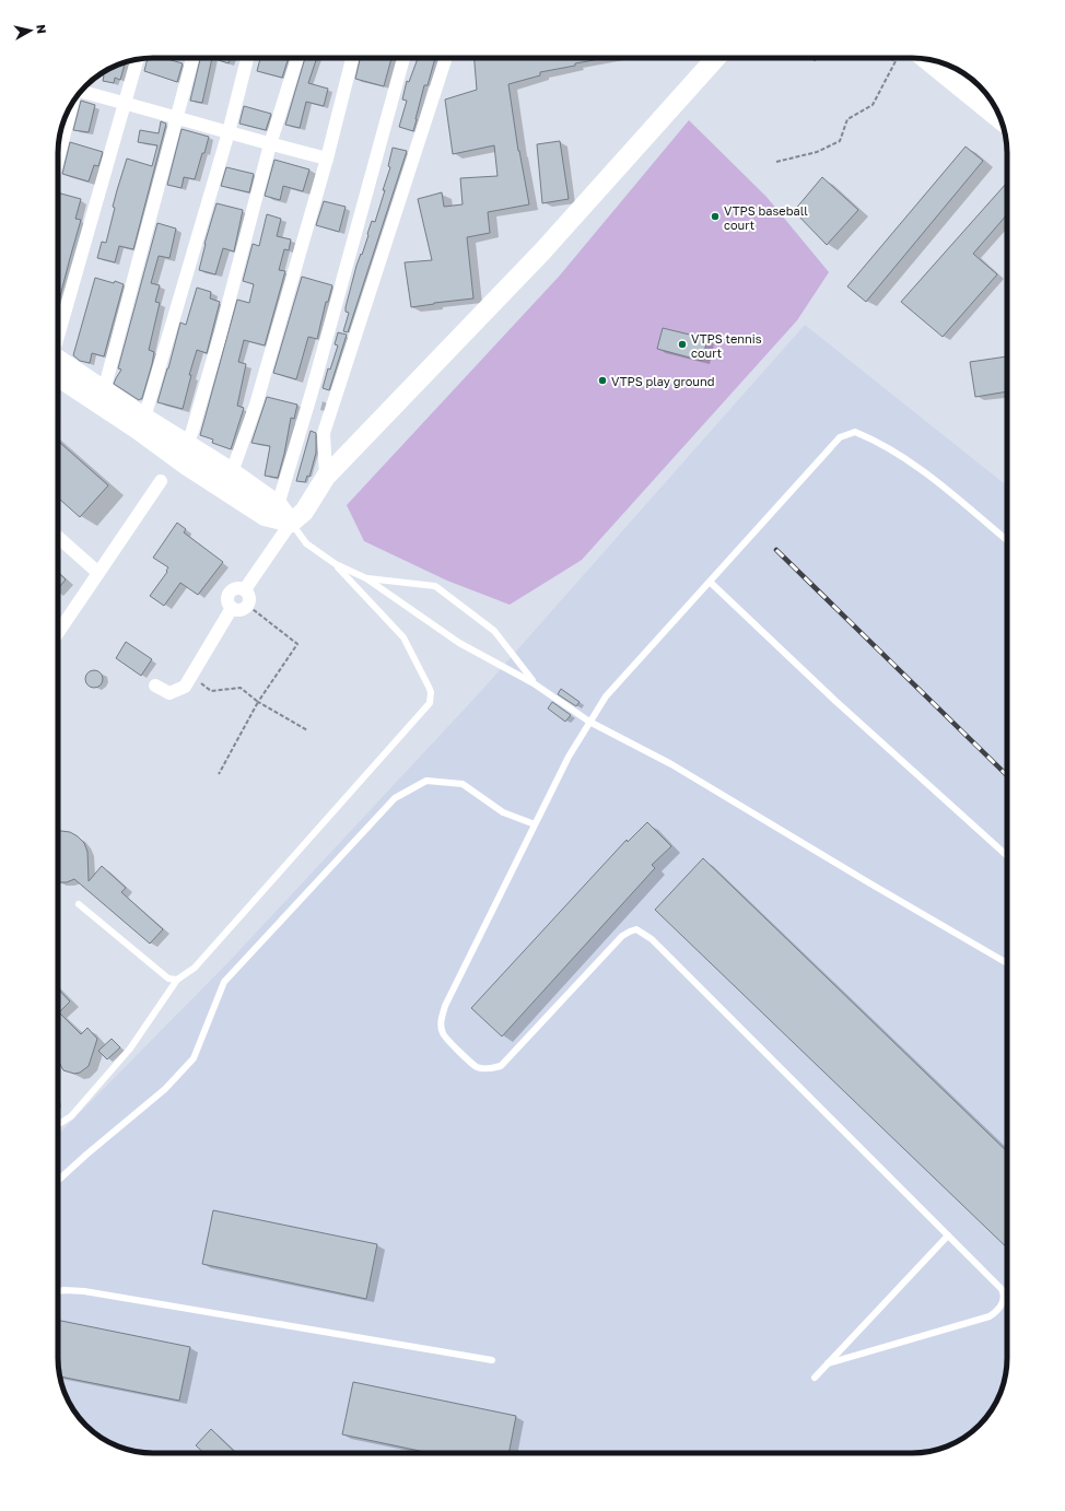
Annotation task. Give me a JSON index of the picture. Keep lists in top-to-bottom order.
{
  "places": ["VTPS baseball court", "VTPS tennis court", "VTPS play ground"],
  "north": "right"
}
